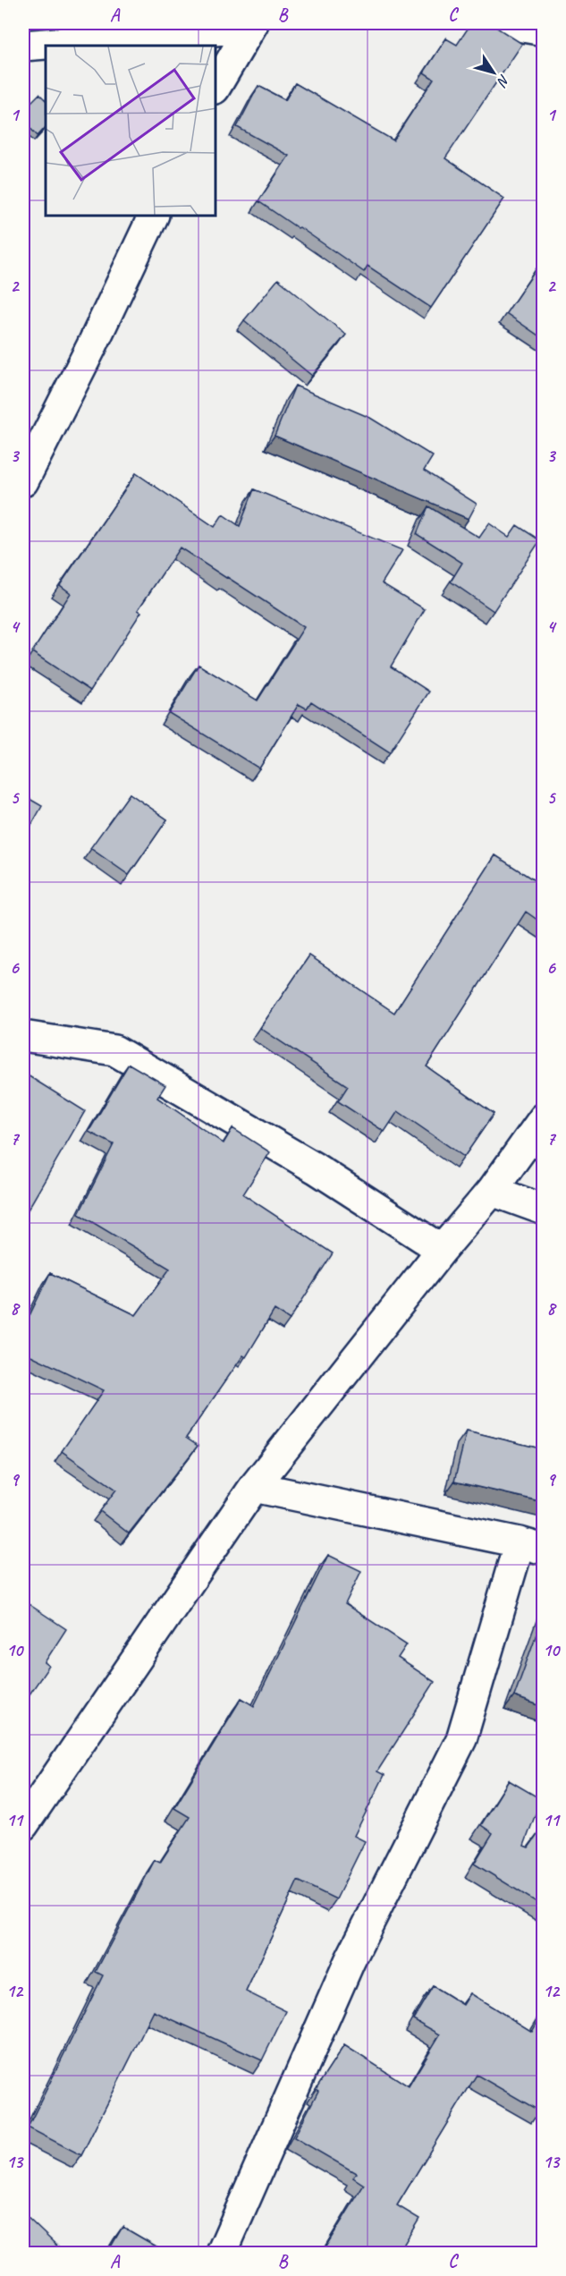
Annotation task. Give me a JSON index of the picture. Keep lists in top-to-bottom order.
{
  "north": "bottom right",
  "grid": {
    "columns": ["A", "B", "C"],
    "rows": [
      "1",
      "2",
      "3",
      "4",
      "5",
      "6",
      "7",
      "8",
      "9",
      "10",
      "11",
      "12",
      "13"
    ]
  }
}
